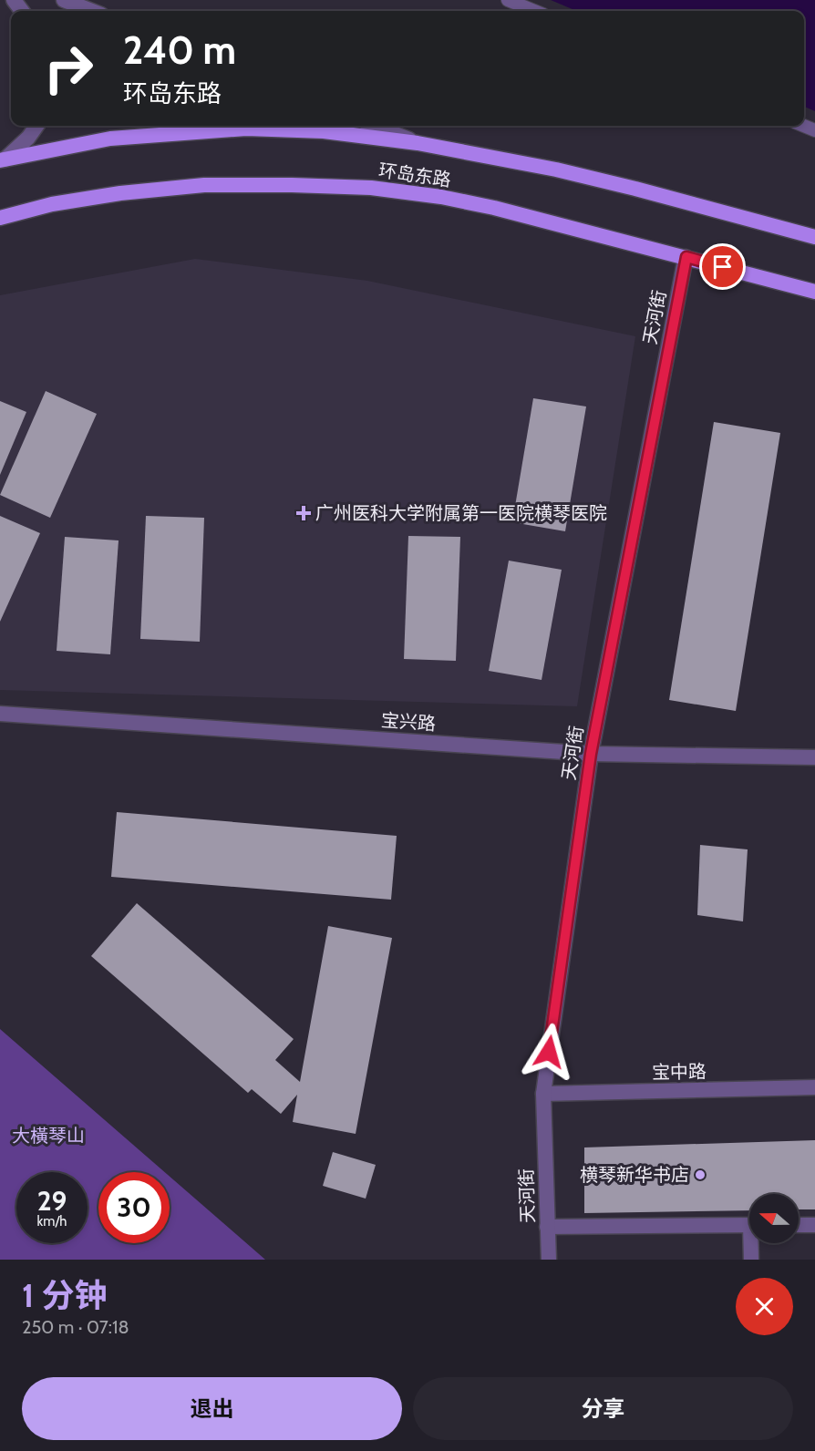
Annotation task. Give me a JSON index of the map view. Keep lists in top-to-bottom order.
{
  "streets": {
    "main road": ["环岛东路"],
    "street": ["天河街", "宝兴路", "宝中路"]
  },
  "crossings": [
    ["环岛东路", "天河街"],
    ["天河街", "宝兴路"],
    ["天河街", "宝中路"]
  ],
  "parks": ["大橫琴山"],
  "places": {
    "health": ["广州医科大学附属第一医院横琴医院"],
    "other": ["横琴新华书店"]
  },
  "north": "left",
  "page": {
    "turn": ["240 m", "环岛东路"],
    "speed": "29 km/h",
    "limit": "30",
    "heading": ["1 分钟", "250 m · 07:18"],
    "buttons": ["退出", "分享"]
  }
}
